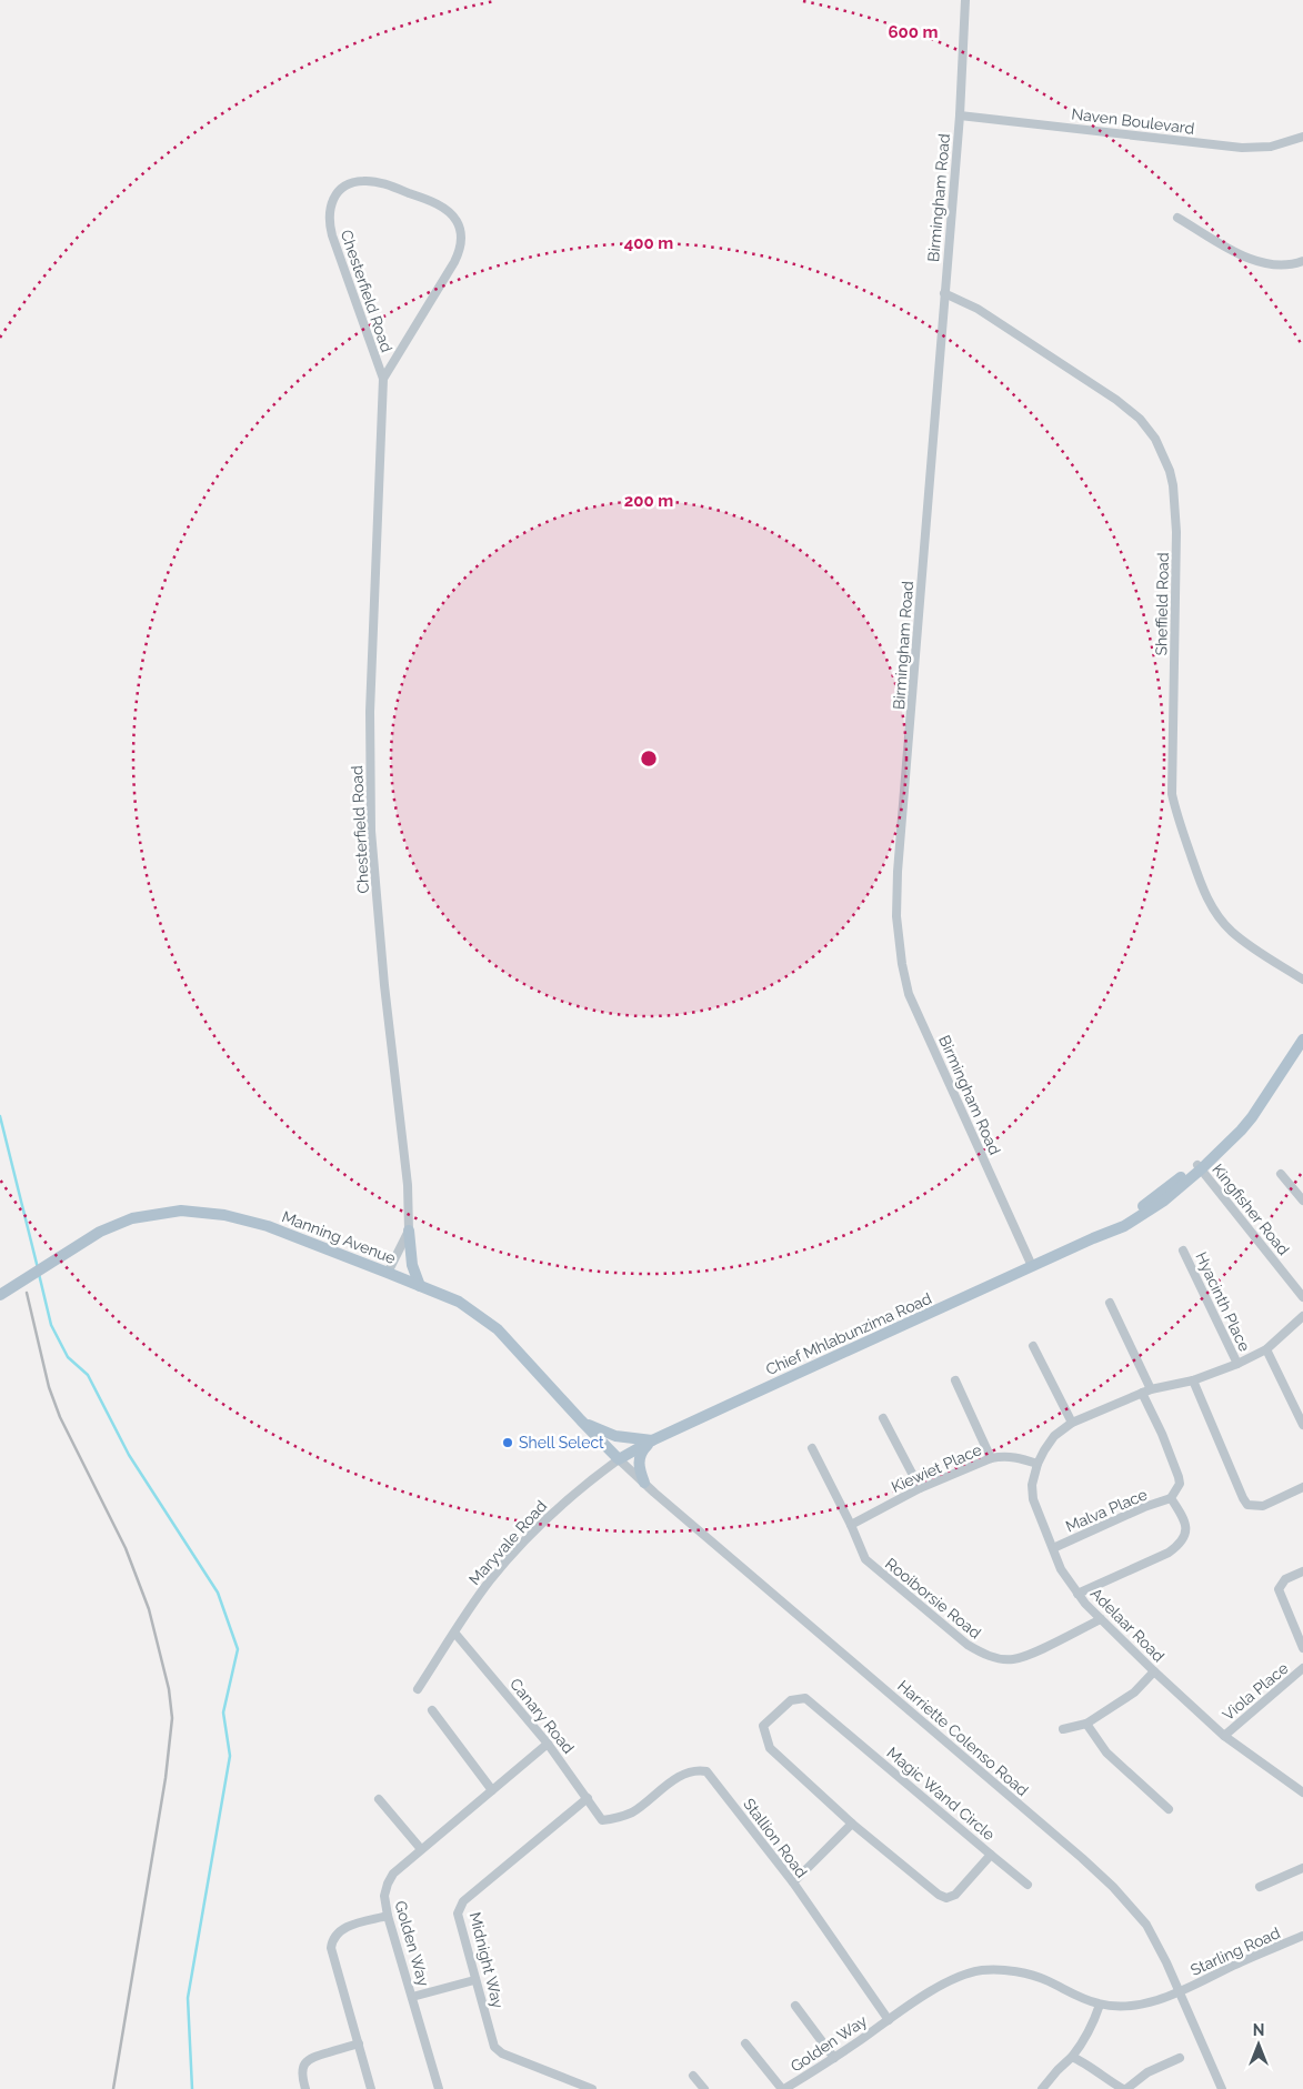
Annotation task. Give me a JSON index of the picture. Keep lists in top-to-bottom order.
{
  "streets": {
    "main road": ["Manning Avenue", "Chief Mhlabunzima Road"],
    "street": [
      "Naven Boulevard",
      "Birmingham Road",
      "Chesterfield Road",
      "Sheffield Road",
      "Kingfisher Road",
      "Hyacinth Place",
      "Kiewiet Place",
      "Malva Place",
      "Maryvale Road",
      "Rooiborsie Road",
      "Adelaar Road",
      "Viola Place",
      "Canary Road",
      "Harriette Colenso Road",
      "Magic Wand Circle",
      "Stallion Road",
      "Golden Way",
      "Starling Road",
      "Midnight Way"
    ]
  },
  "crossings": [
    ["Naven Boulevard", "Birmingham Road"],
    ["Birmingham Road", "Sheffield Road"],
    ["Birmingham Road", "Chief Mhlabunzima Road"],
    ["Chesterfield Road", "Manning Avenue"],
    ["Kingfisher Road", "Chief Mhlabunzima Road"],
    ["Manning Avenue", "Chief Mhlabunzima Road"],
    ["Manning Avenue", "Maryvale Road"],
    ["Manning Avenue", "Harriette Colenso Road"],
    ["Hyacinth Place", "Adelaar Road"],
    ["Chief Mhlabunzima Road", "Maryvale Road"],
    ["Chief Mhlabunzima Road", "Harriette Colenso Road"],
    ["Kiewiet Place", "Rooiborsie Road"],
    ["Kiewiet Place", "Adelaar Road"],
    ["Malva Place", "Adelaar Road"],
    ["Maryvale Road", "Canary Road"],
    ["Maryvale Road", "Harriette Colenso Road"],
    ["Rooiborsie Road", "Adelaar Road"],
    ["Adelaar Road", "Viola Place"],
    ["Canary Road", "Stallion Road"],
    ["Canary Road", "Golden Way"],
    ["Canary Road", "Midnight Way"],
    ["Harriette Colenso Road", "Starling Road"],
    ["Stallion Road", "Golden Way"],
    ["Golden Way", "Starling Road"]
  ],
  "places": ["Shell Select"],
  "north": "top",
  "rings": ["600 m", "400 m", "200 m"]
}
